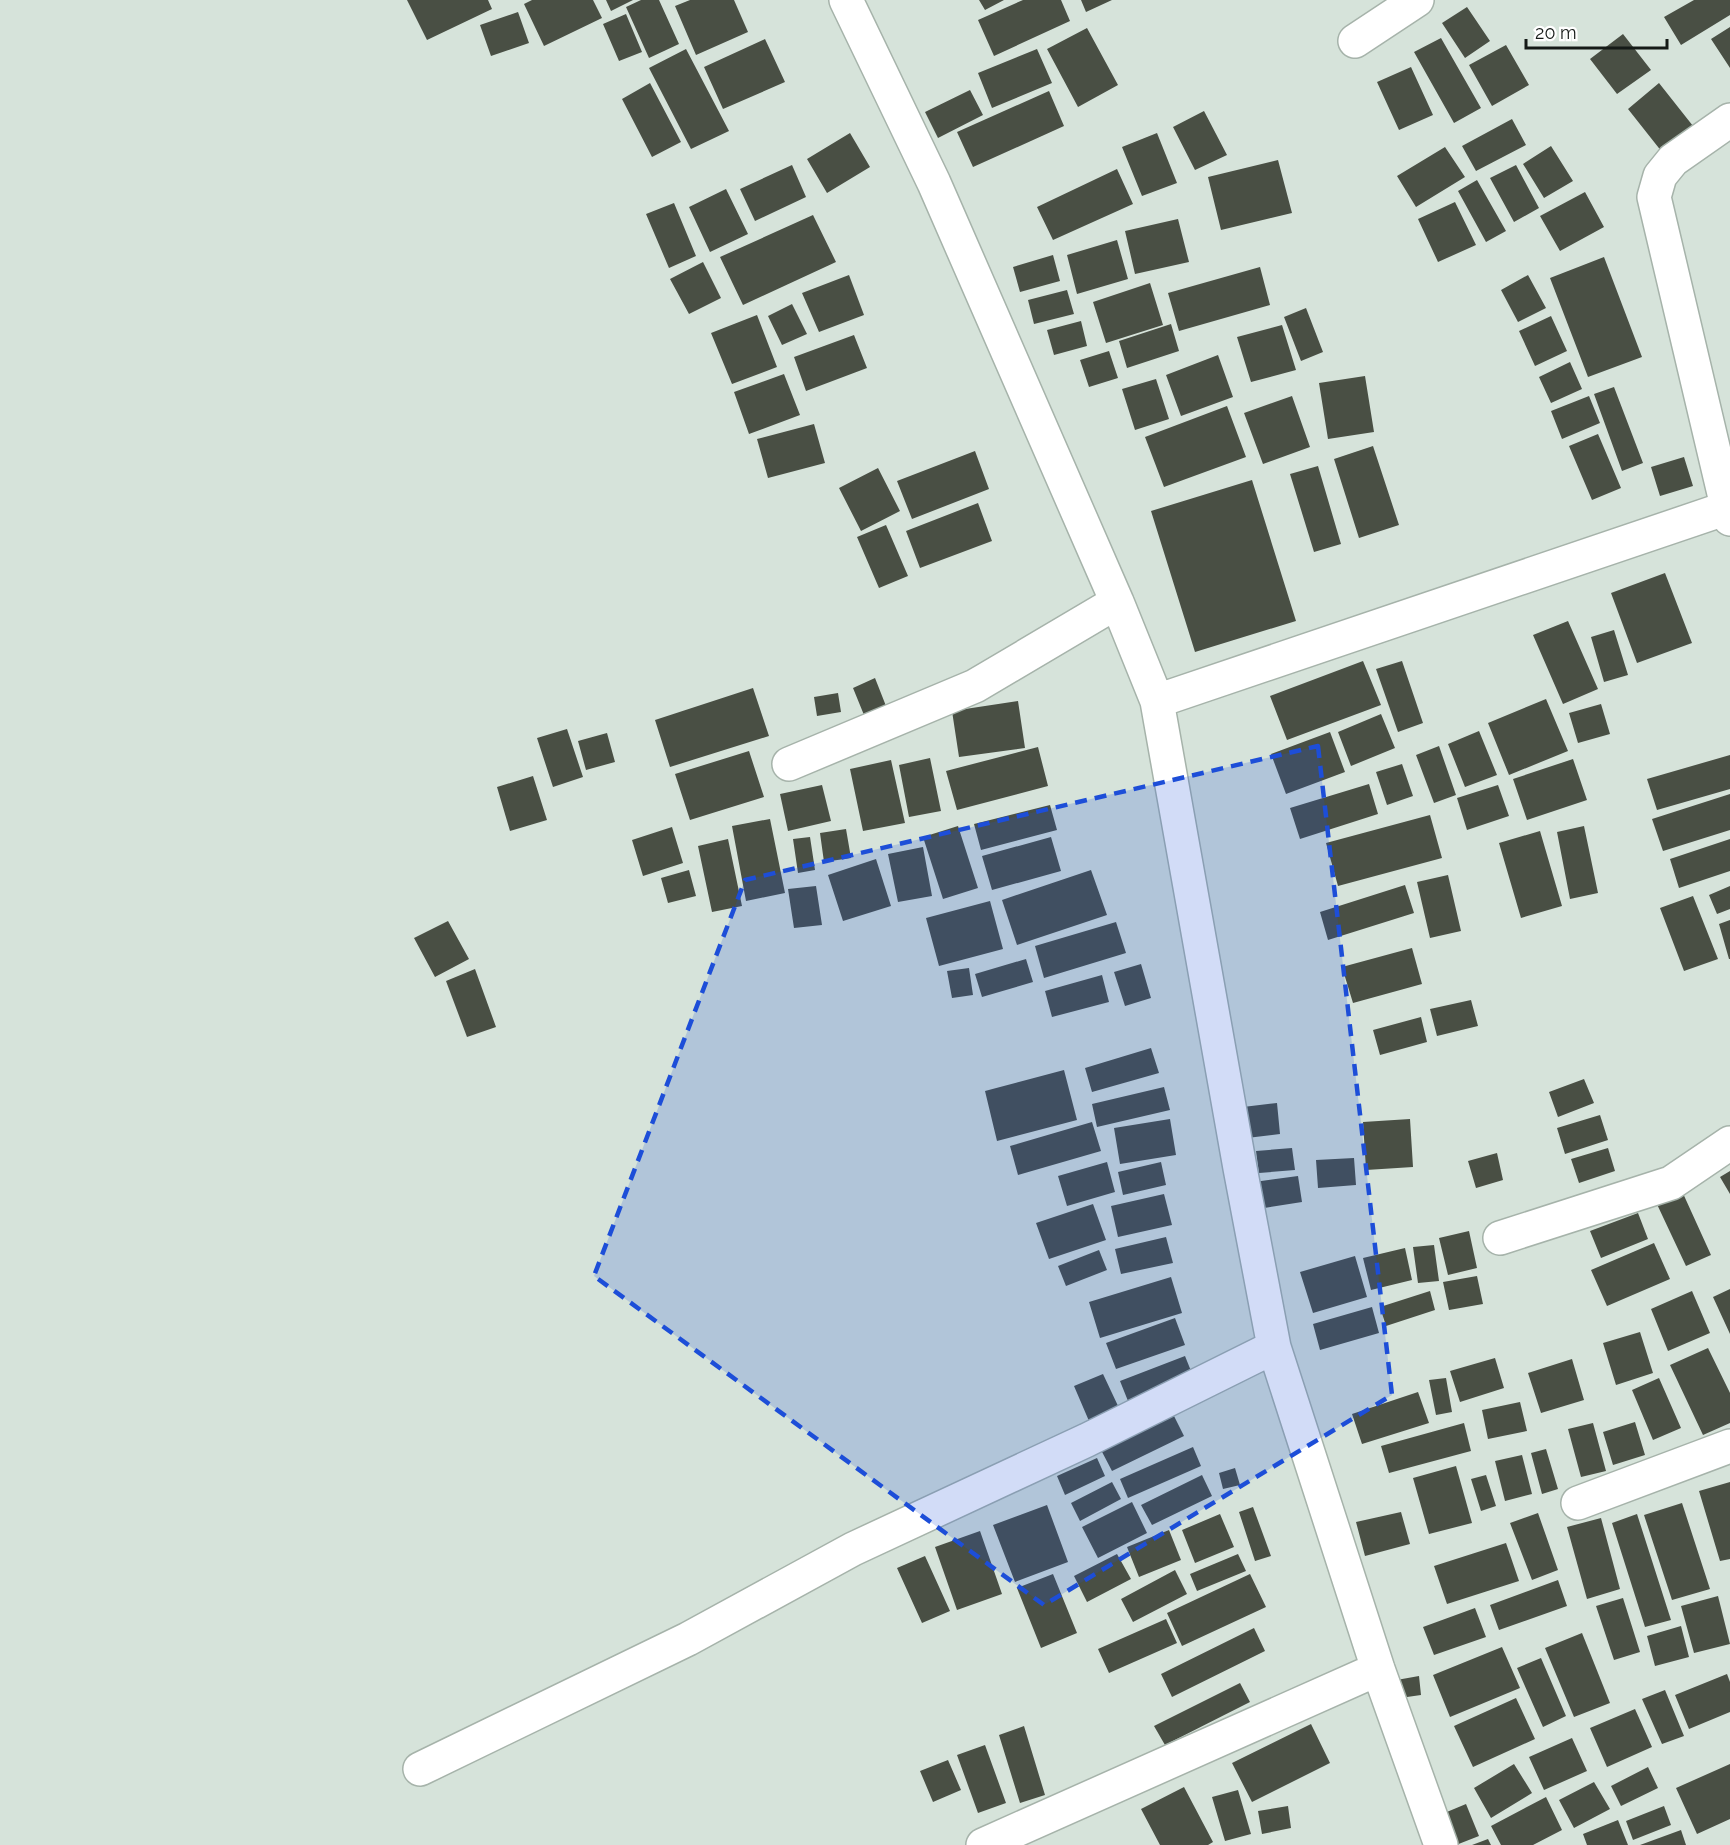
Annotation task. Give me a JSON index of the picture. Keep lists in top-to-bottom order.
{
  "scale_bar": "20 m"
}
